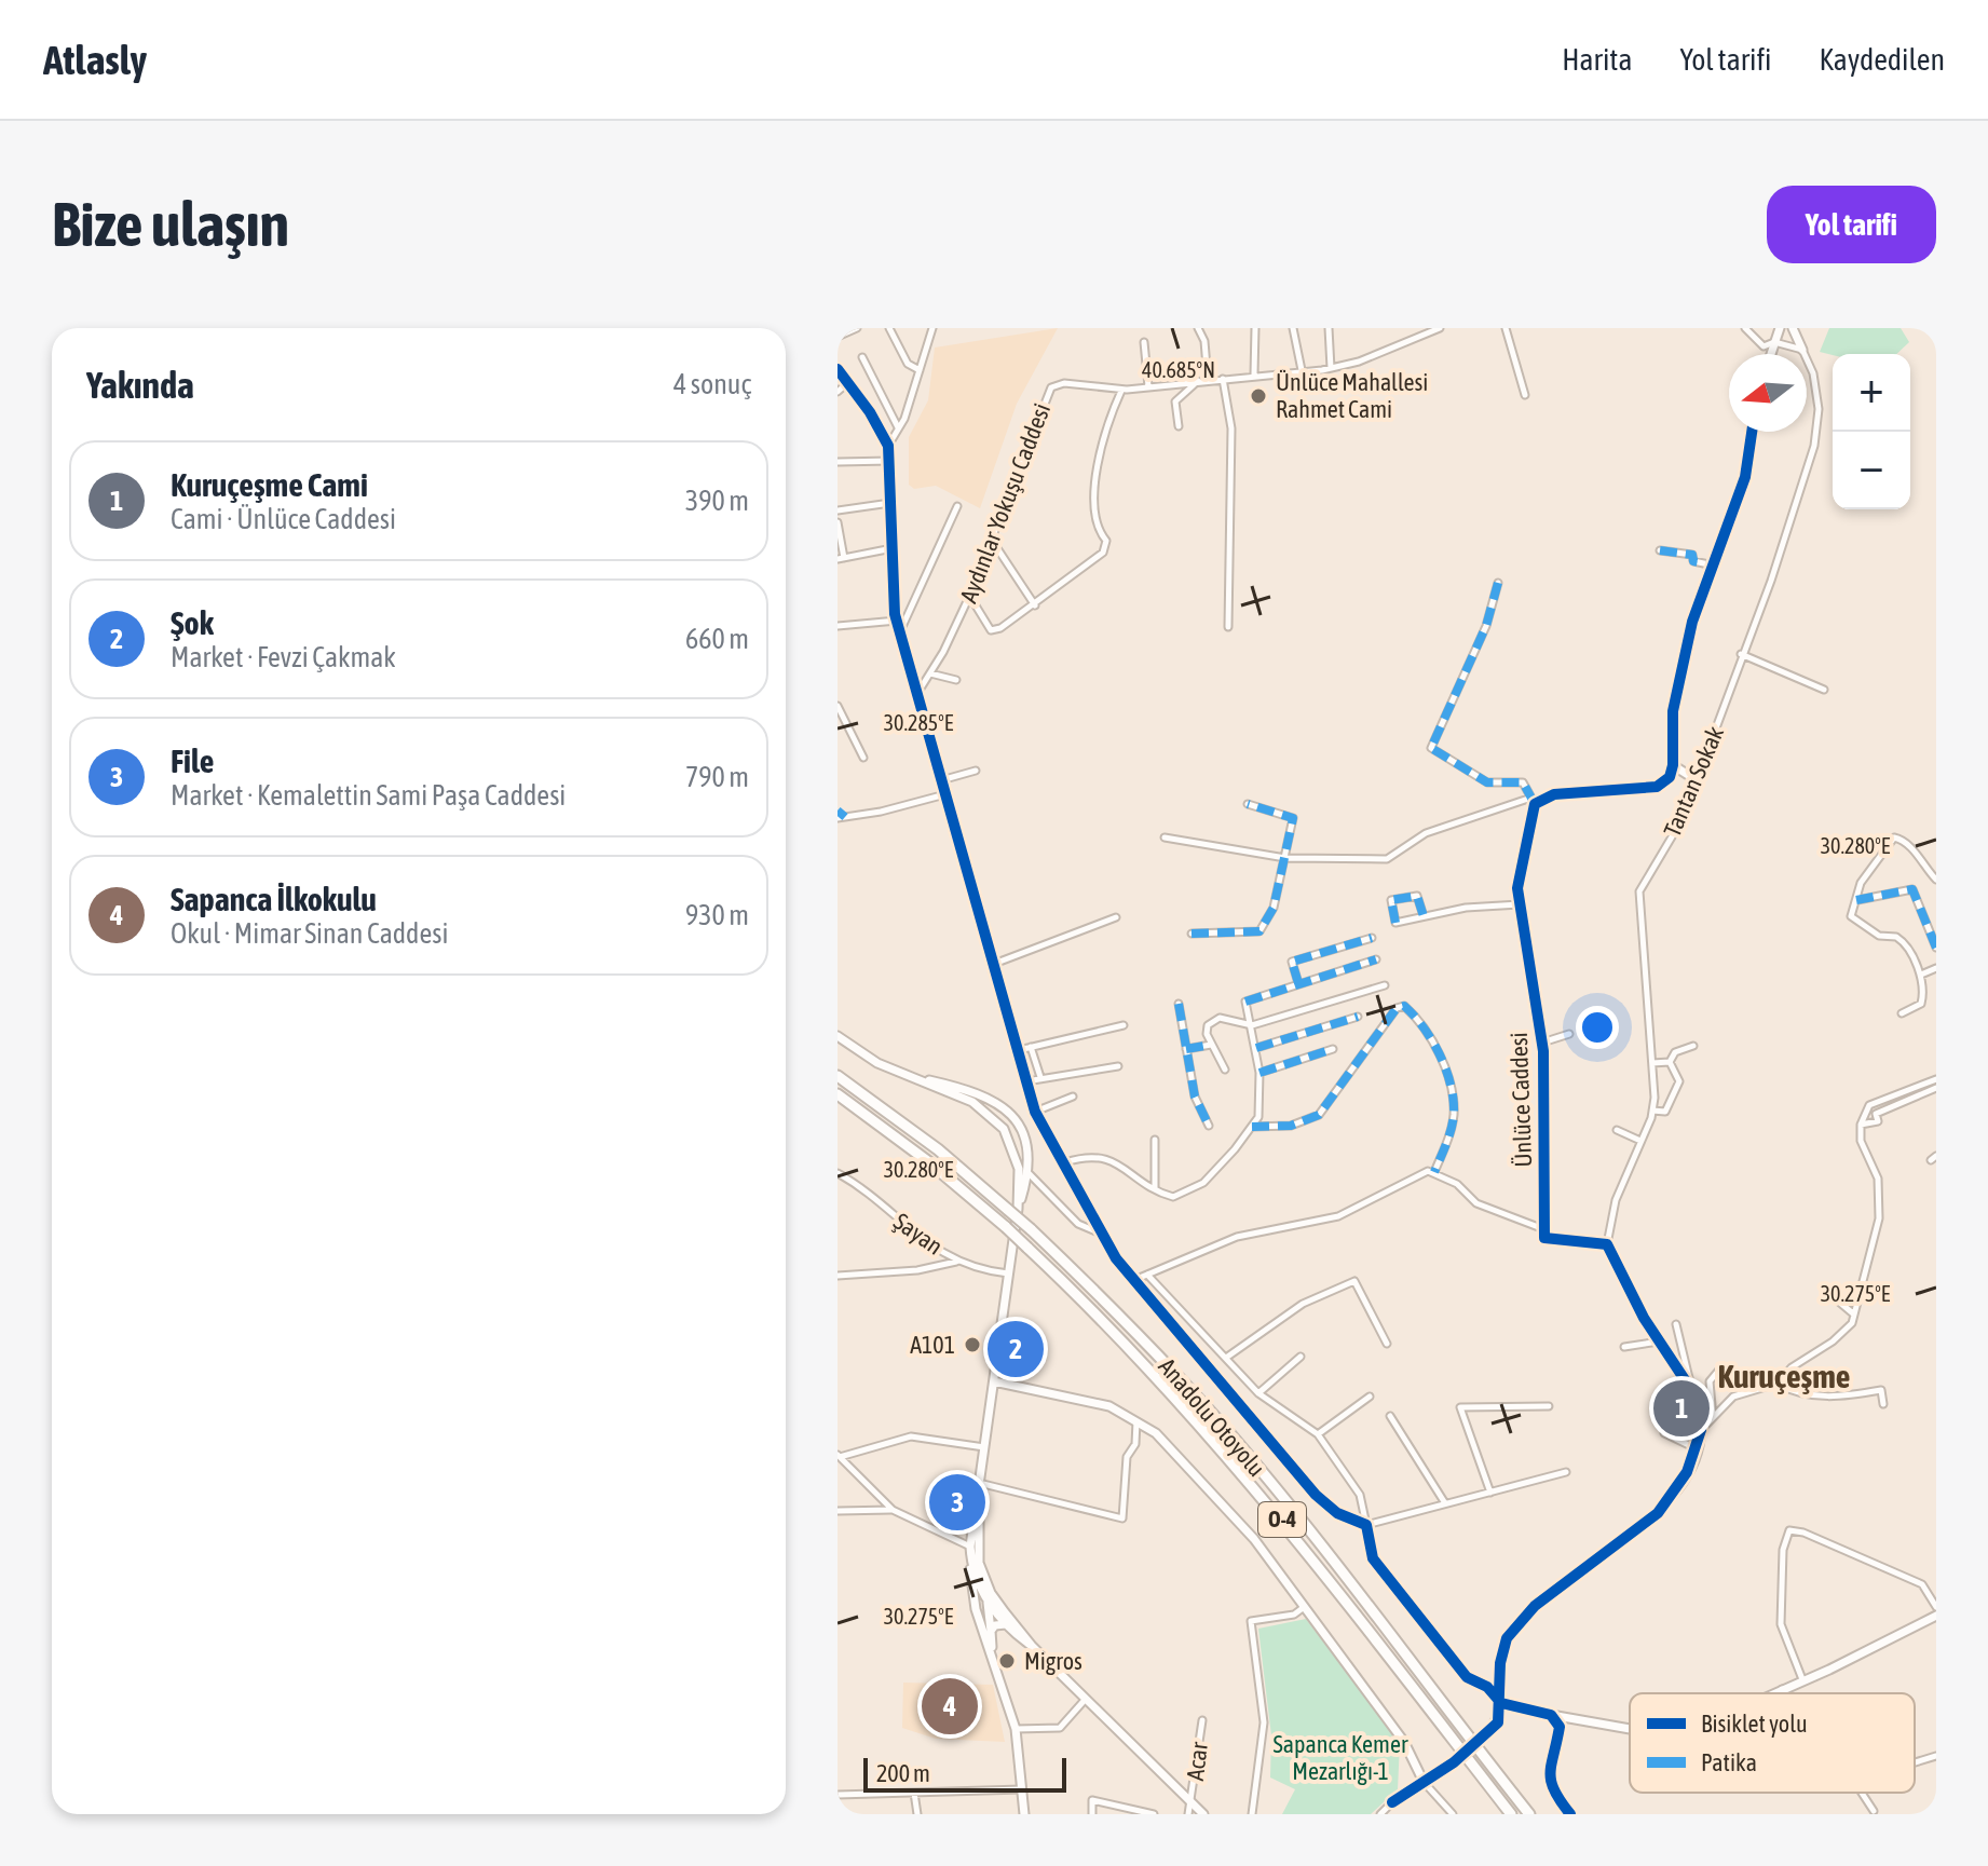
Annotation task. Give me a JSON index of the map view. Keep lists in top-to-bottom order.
{
  "streets": {
    "highway": ["Anadolu Otoyolu", "O-4"],
    "street": [
      "Aydınlar Yokuşu Caddesi",
      "Tantan Sokak",
      "Ünlüce Caddesi",
      "Şayan",
      "Acar"
    ]
  },
  "districts": ["Kuruçeşme"],
  "parks": ["Sapanca Kemer Mezarlığı-1"],
  "places": ["Ünlüce Mahallesi Rahmet Cami", "A101", "Migros"],
  "legend": ["Bisiklet yolu", "Patika"],
  "scale_bar": "200 m",
  "north": "left",
  "page": {
    "header": "Atlasly",
    "nav": ["Harita", "Yol tarifi", "Kaydedilen"],
    "buttons": "Yol tarifi",
    "title": "Bize ulaşın",
    "heading": ["Yakında", "4 sonuç"],
    "map_buttons": ["+", "−"],
    "list": [
      {
        "mark": "1",
        "name": "Kuruçeşme Cami",
        "note": "Cami · Ünlüce Caddesi",
        "value": "390 m"
      },
      {
        "mark": "2",
        "name": "Şok",
        "note": "Market · Fevzi Çakmak",
        "value": "660 m"
      },
      {
        "mark": "3",
        "name": "File",
        "note": "Market · Kemalettin Sami Paşa Caddesi",
        "value": "790 m"
      },
      {
        "mark": "4",
        "name": "Sapanca İlkokulu",
        "note": "Okul · Mimar Sinan Caddesi",
        "value": "930 m"
      }
    ],
    "pins": [
      "2",
      "1",
      "3",
      "4"
    ],
    "scale": "200 m"
  },
  "coordinates": [
    "40.685°N",
    "30.285°E",
    "30.280°E",
    "30.275°E"
  ]
}
